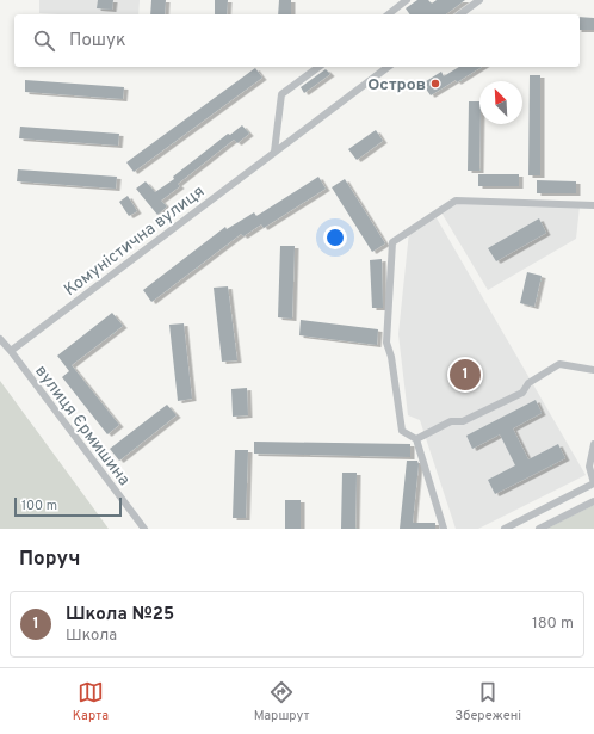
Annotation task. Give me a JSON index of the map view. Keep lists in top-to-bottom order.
{
  "streets": {
    "street": ["Комуністична вулиця", "вулиця Єрмишина"]
  },
  "crossings": [
    ["Комуністична вулиця", "вулиця Єрмишина"]
  ],
  "places": ["Остров"],
  "scale_bar": "100 m",
  "north": "top left",
  "page": {
    "search": "Пошук",
    "pins": "1",
    "scale": "100 m",
    "heading": "Поруч",
    "list": [
      {
        "mark": "1",
        "name": "Школа №25",
        "note": "Школа",
        "value": "180 m"
      }
    ],
    "nav": ["Карта", "Маршрут", "Збережені"]
  }
}
